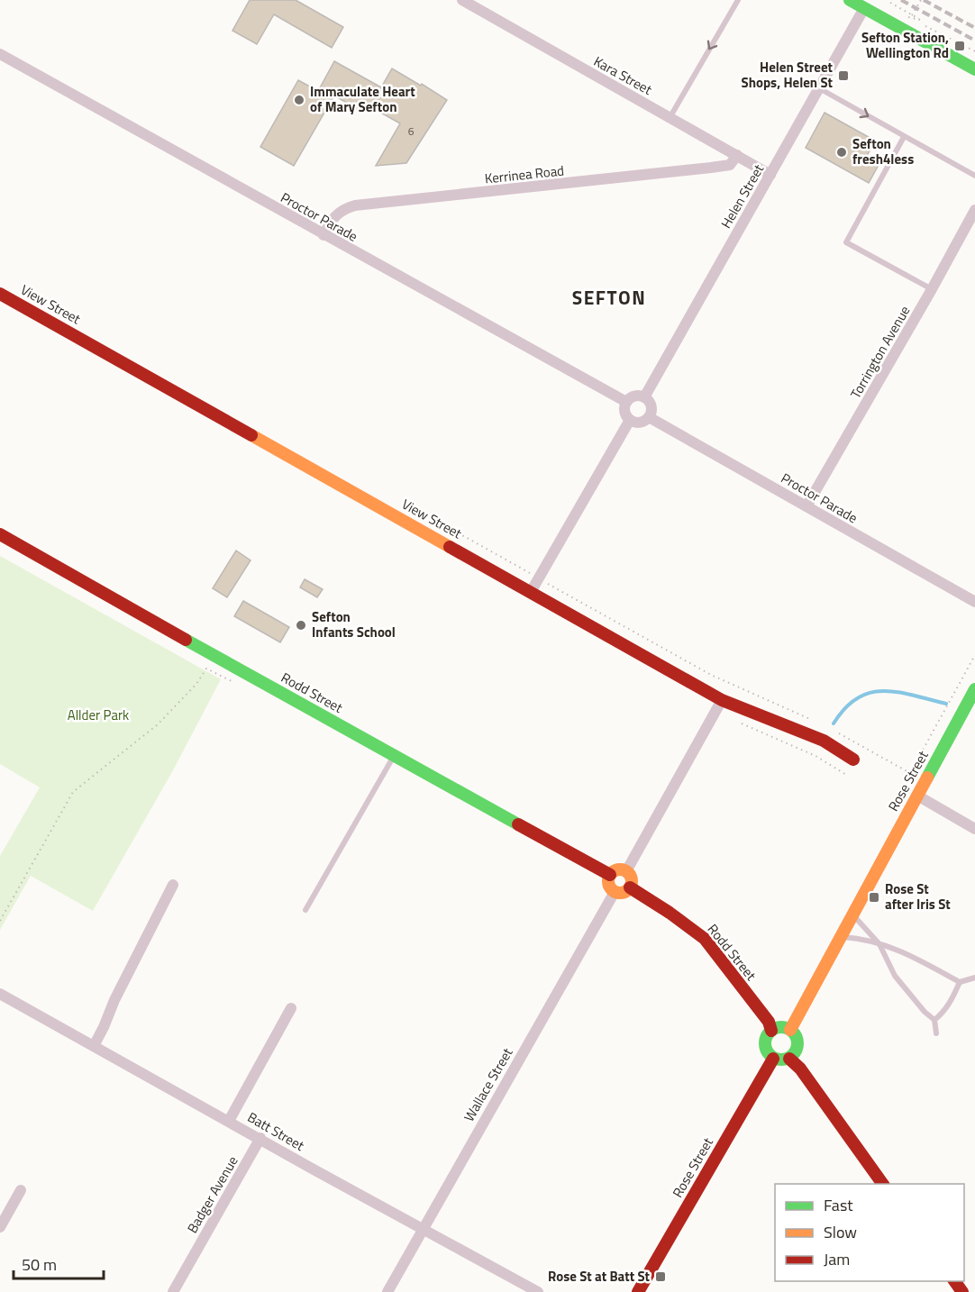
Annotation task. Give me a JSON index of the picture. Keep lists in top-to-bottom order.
{
  "streets": {
    "street": [
      "Kara Street",
      "Kerrinea Road",
      "Helen Street",
      "Proctor Parade",
      "View Street",
      "Torrington Avenue",
      "Rodd Street",
      "Rose Street",
      "Wallace Street",
      "Batt Street",
      "Badger Avenue"
    ]
  },
  "crossings": [
    ["Kara Street", "Kerrinea Road"],
    ["Kara Street", "Helen Street"],
    ["Kerrinea Road", "Proctor Parade"],
    ["Helen Street", "Proctor Parade"],
    ["Proctor Parade", "Torrington Avenue"],
    ["Rodd Street", "Rose Street"],
    ["Rodd Street", "Wallace Street"],
    ["Wallace Street", "Batt Street"],
    ["Batt Street", "Badger Avenue"]
  ],
  "districts": ["SEFTON"],
  "parks": ["Allder Park"],
  "places": {
    "transit": [
      "Sefton Station, Wellington Rd",
      "Helen Street Shops, Helen St",
      "Rose St after Iris St",
      "Rose St at Batt St"
    ],
    "other": ["Immaculate Heart of Mary Sefton", "Sefton fresh4less", "Sefton Infants School"]
  },
  "house_numbers": ["6"],
  "legend": ["Fast", "Slow", "Jam"],
  "scale_bar": "50 m"
}
